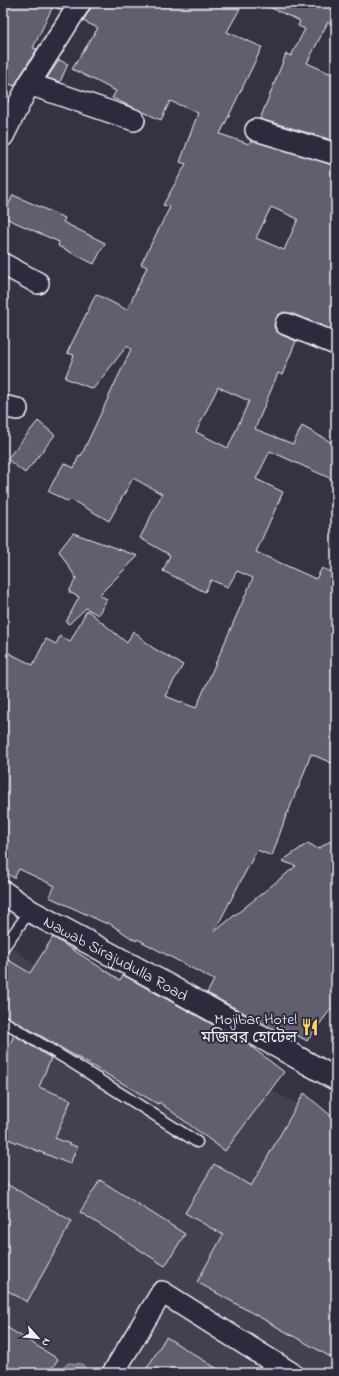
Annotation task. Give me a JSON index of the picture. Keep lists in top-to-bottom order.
{
  "streets": {
    "street": ["Nawab Sirajudulla Road"]
  },
  "places": {
    "restaurant": ["Mojibar Hotel মজিবর হোটেল"]
  },
  "north": "bottom right"
}
